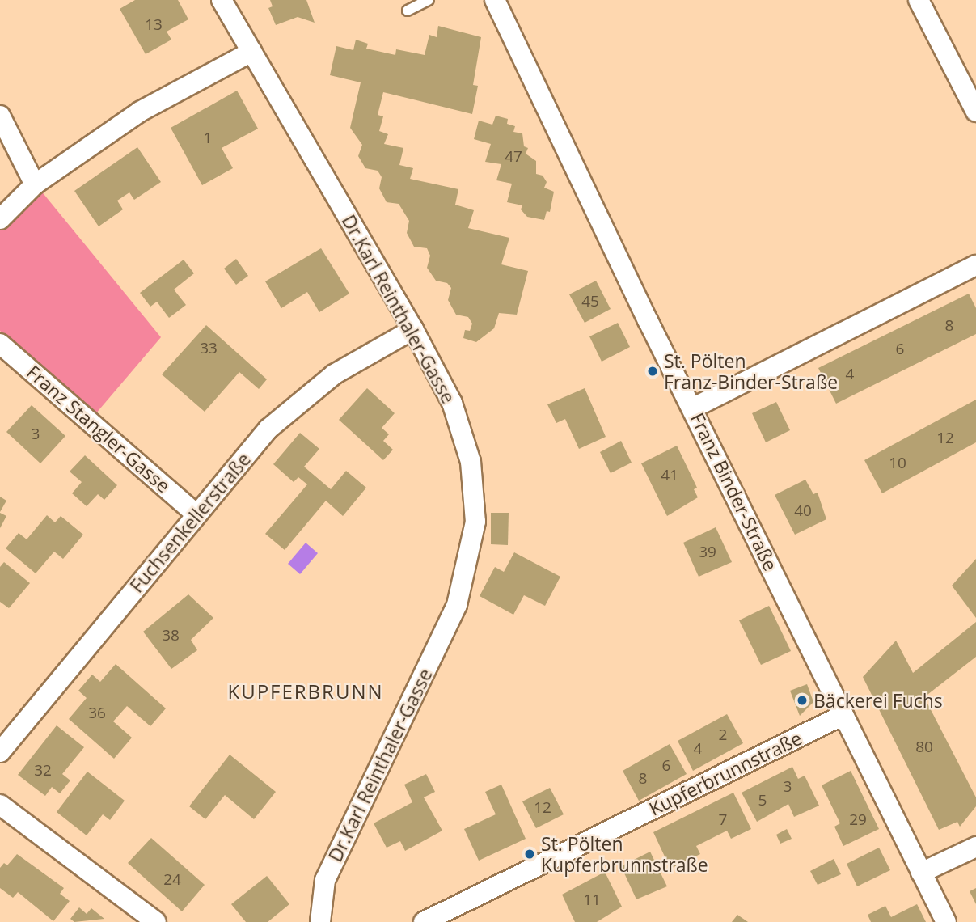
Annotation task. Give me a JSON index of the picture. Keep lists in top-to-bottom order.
{
  "streets": {
    "street": [
      "Dr.Karl Reinthaler-Gasse",
      "Franz Stangler-Gasse",
      "Franz Binder-Straße",
      "Fuchsenkellerstraße",
      "Kupferbrunnstraße"
    ]
  },
  "crossings": [
    ["Dr.Karl Reinthaler-Gasse", "Fuchsenkellerstraße"],
    ["Franz Stangler-Gasse", "Fuchsenkellerstraße"],
    ["Franz Binder-Straße", "Kupferbrunnstraße"]
  ],
  "districts": ["KUPFERBRUNN"],
  "places": ["St. Pölten Franz-Binder-Straße", "Bäckerei Fuchs", "St. Pölten Kupferbrunnstraße"],
  "house_numbers": [
    "13",
    "1",
    "47",
    "45",
    "8",
    "33",
    "6",
    "4",
    "3",
    "12",
    "10",
    "41",
    "40",
    "39",
    "38",
    "36",
    "2",
    "80",
    "4",
    "6",
    "32",
    "8",
    "3",
    "5",
    "12",
    "7",
    "29",
    "24",
    "11"
  ]
}
